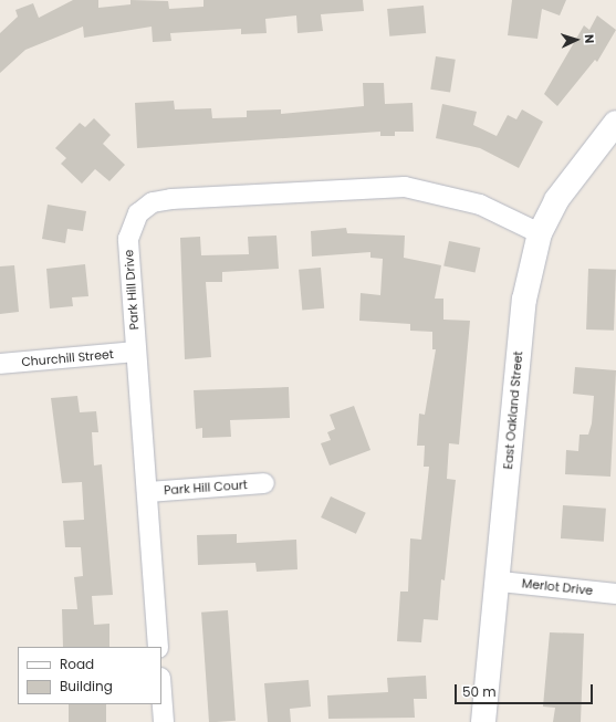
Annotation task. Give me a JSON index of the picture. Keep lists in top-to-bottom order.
{
  "streets": {
    "street": [
      "Park Hill Drive",
      "Churchill Street",
      "East Oakland Street",
      "Park Hill Court",
      "Merlot Drive"
    ]
  },
  "crossings": [
    ["Park Hill Drive", "Churchill Street"],
    ["Park Hill Drive", "East Oakland Street"],
    ["Park Hill Drive", "Park Hill Court"],
    ["East Oakland Street", "Merlot Drive"]
  ],
  "legend": ["Road", "Building"],
  "scale_bar": "50 m",
  "north": "right"
}
